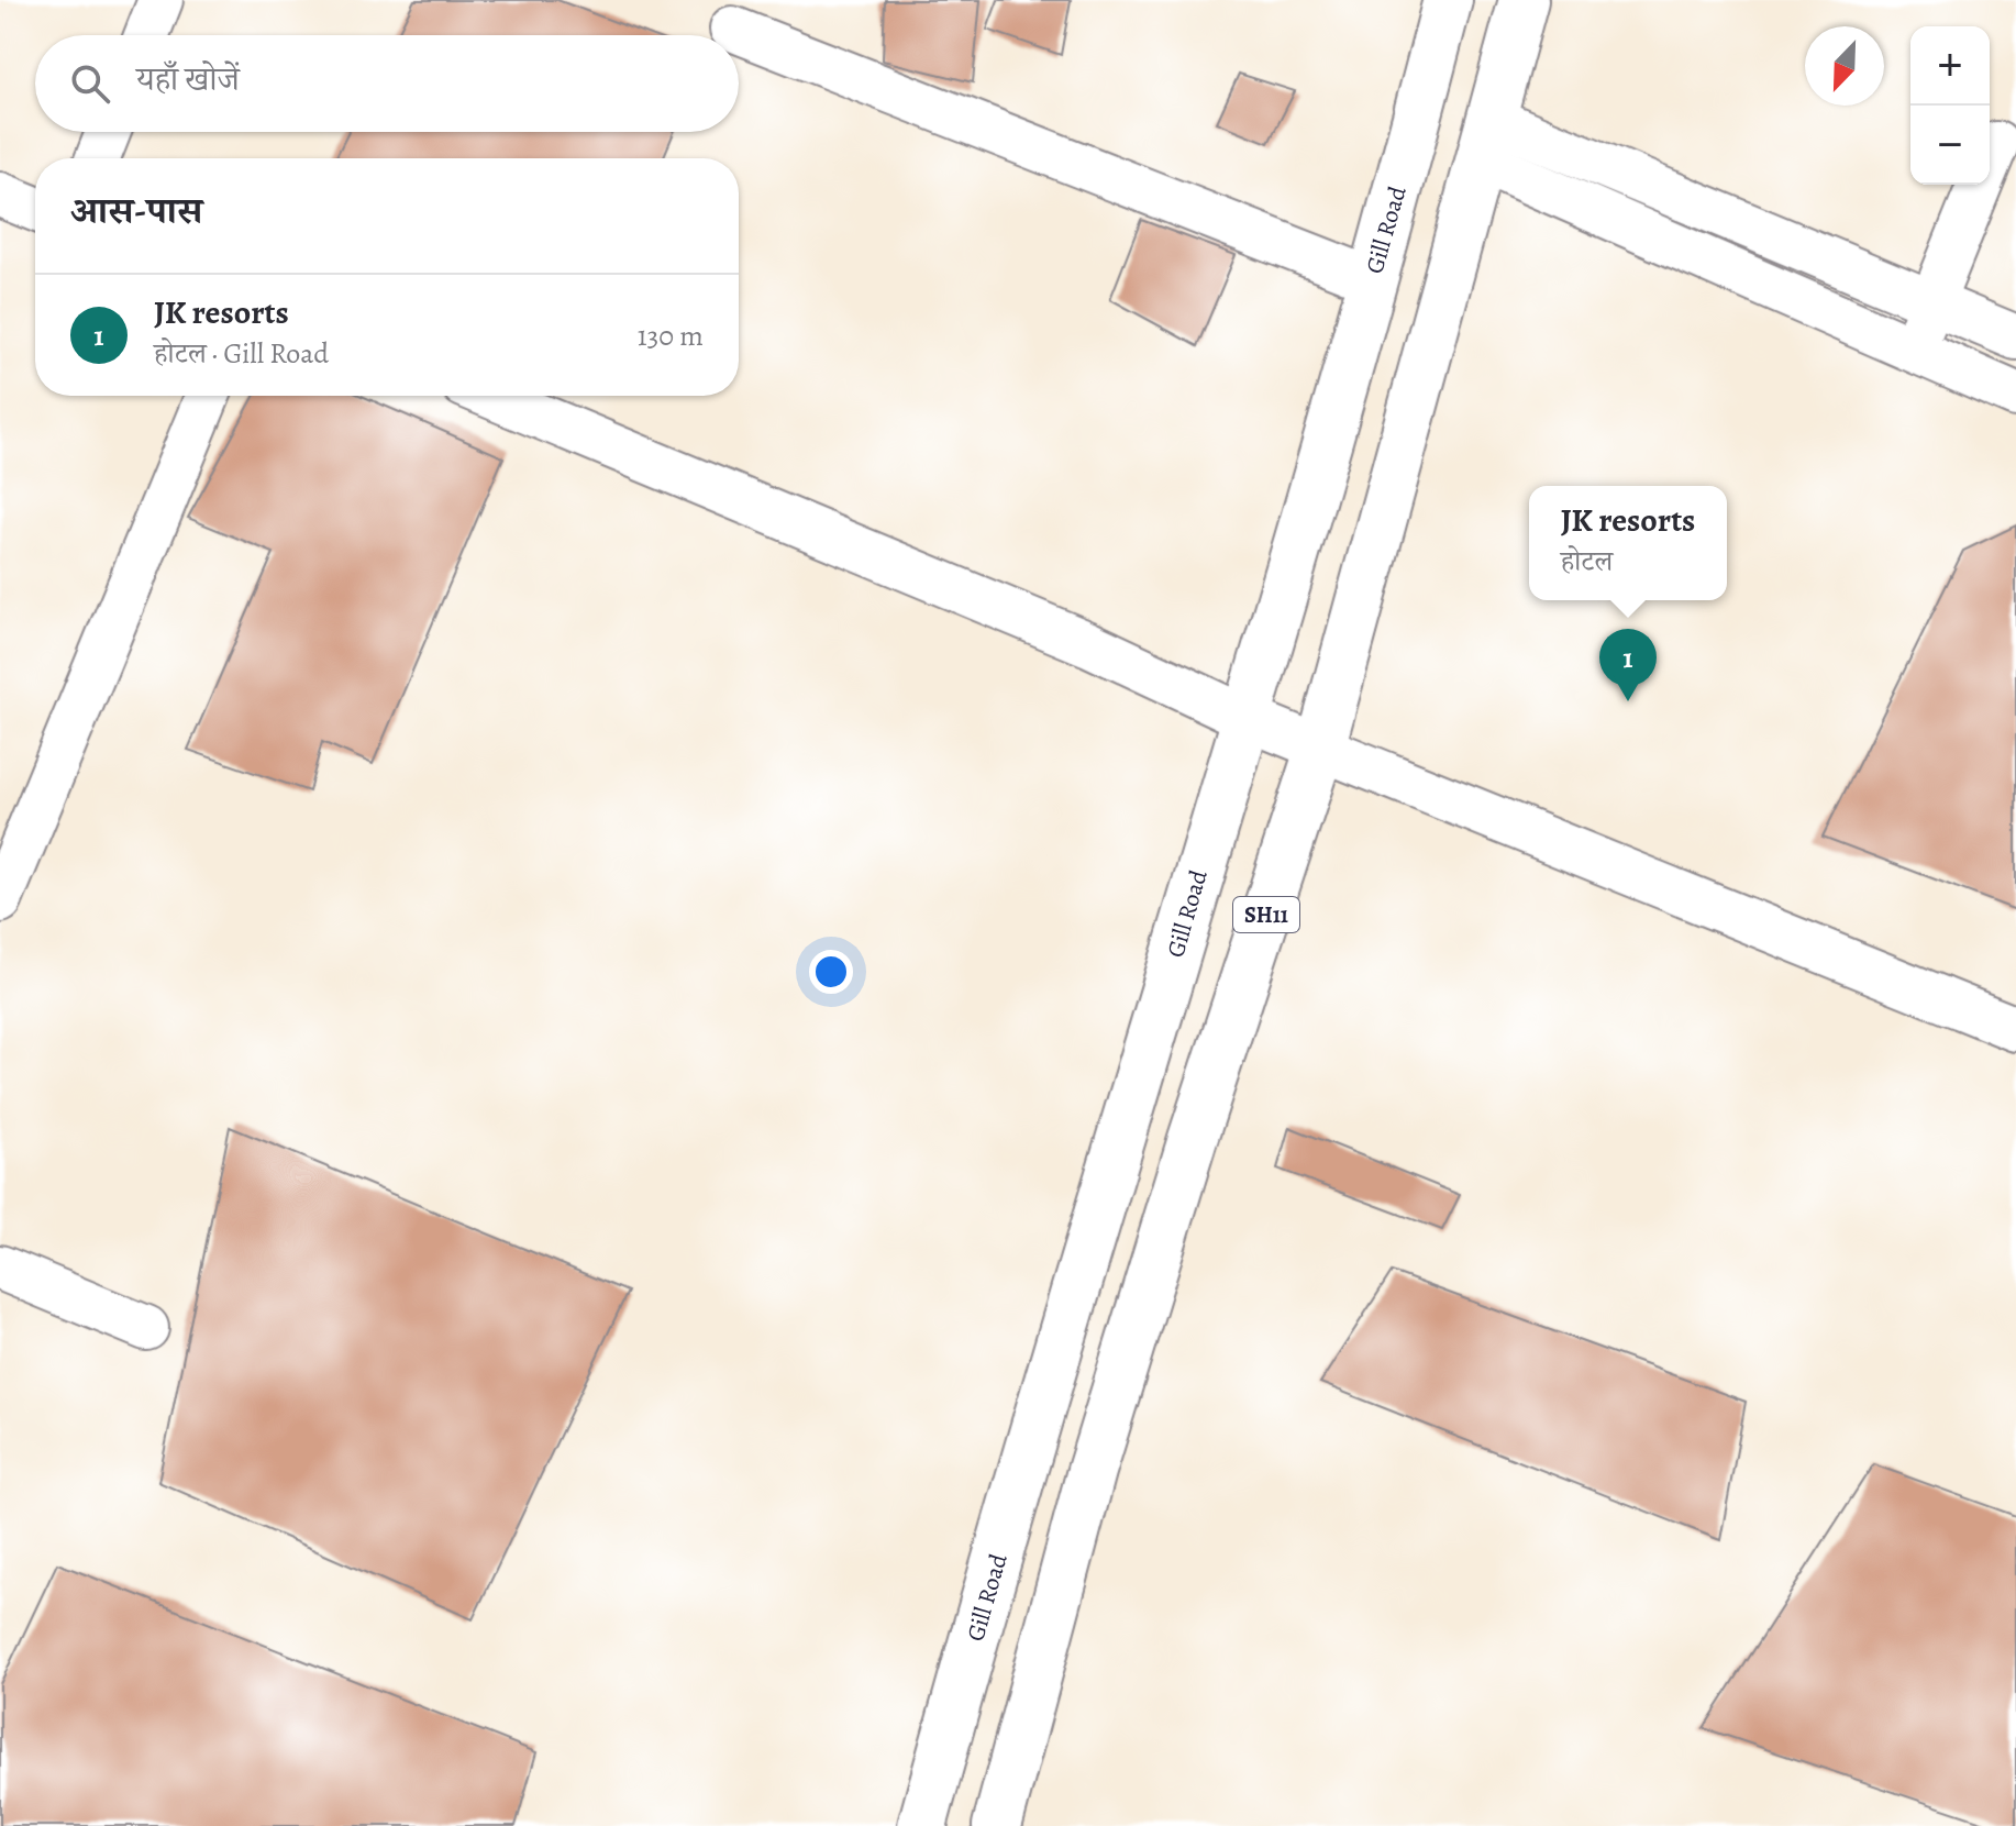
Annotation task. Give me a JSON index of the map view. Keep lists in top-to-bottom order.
{
  "streets": {
    "main road": ["Gill Road", "SH11"]
  },
  "north": "bottom left",
  "page": {
    "map_buttons": ["+", "−"],
    "search": "यहाँ खोजें",
    "heading": "आस-पास",
    "list": [
      {
        "mark": "1",
        "name": "JK resorts",
        "note": "होटल · Gill Road",
        "value": "130 m"
      }
    ],
    "popup": ["JK resorts", "होटल"],
    "pins": "1"
  }
}
